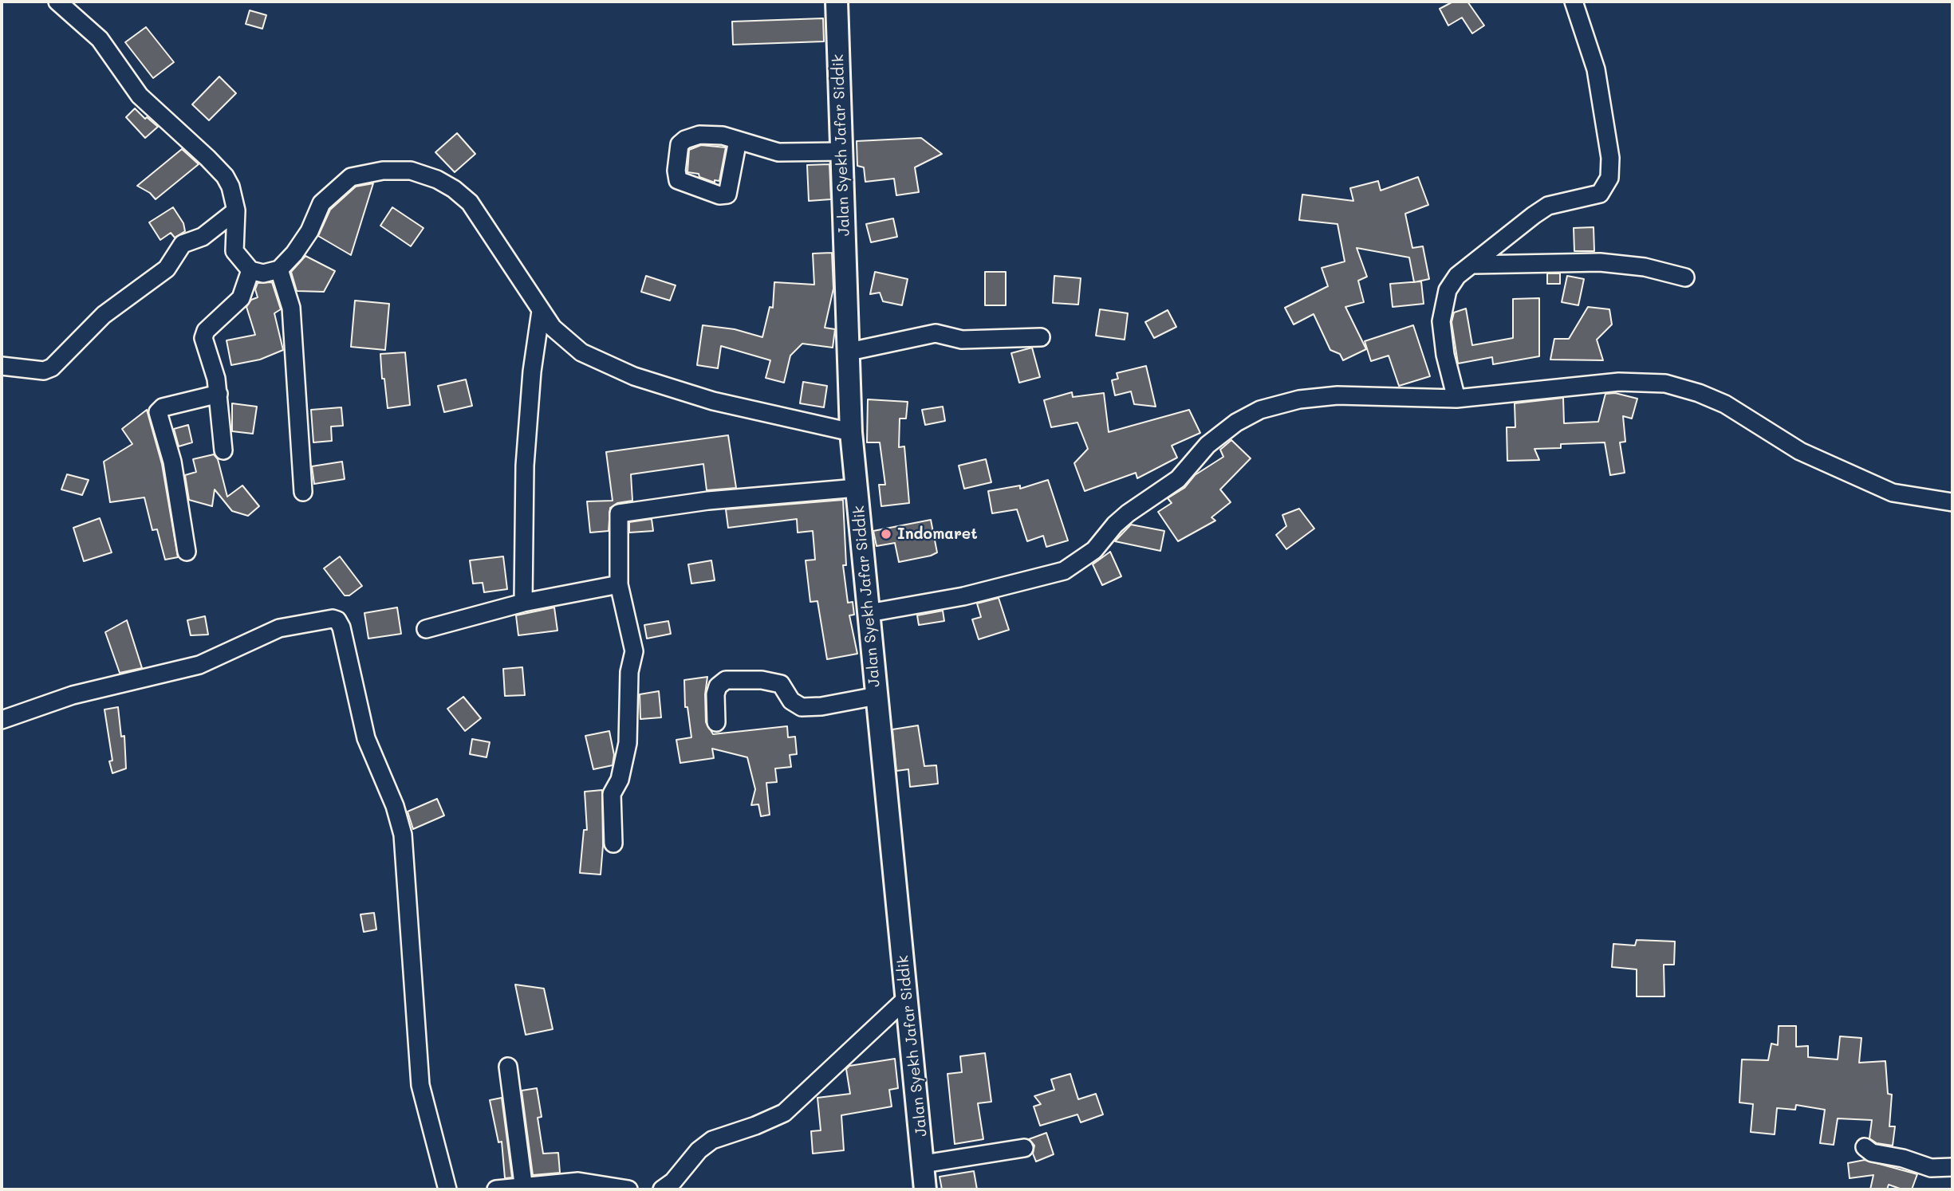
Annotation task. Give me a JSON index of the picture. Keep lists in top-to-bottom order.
{
  "streets": {
    "main road": ["Jalan Syekh Jafar Siddik"]
  },
  "places": ["Indomaret"]
}
